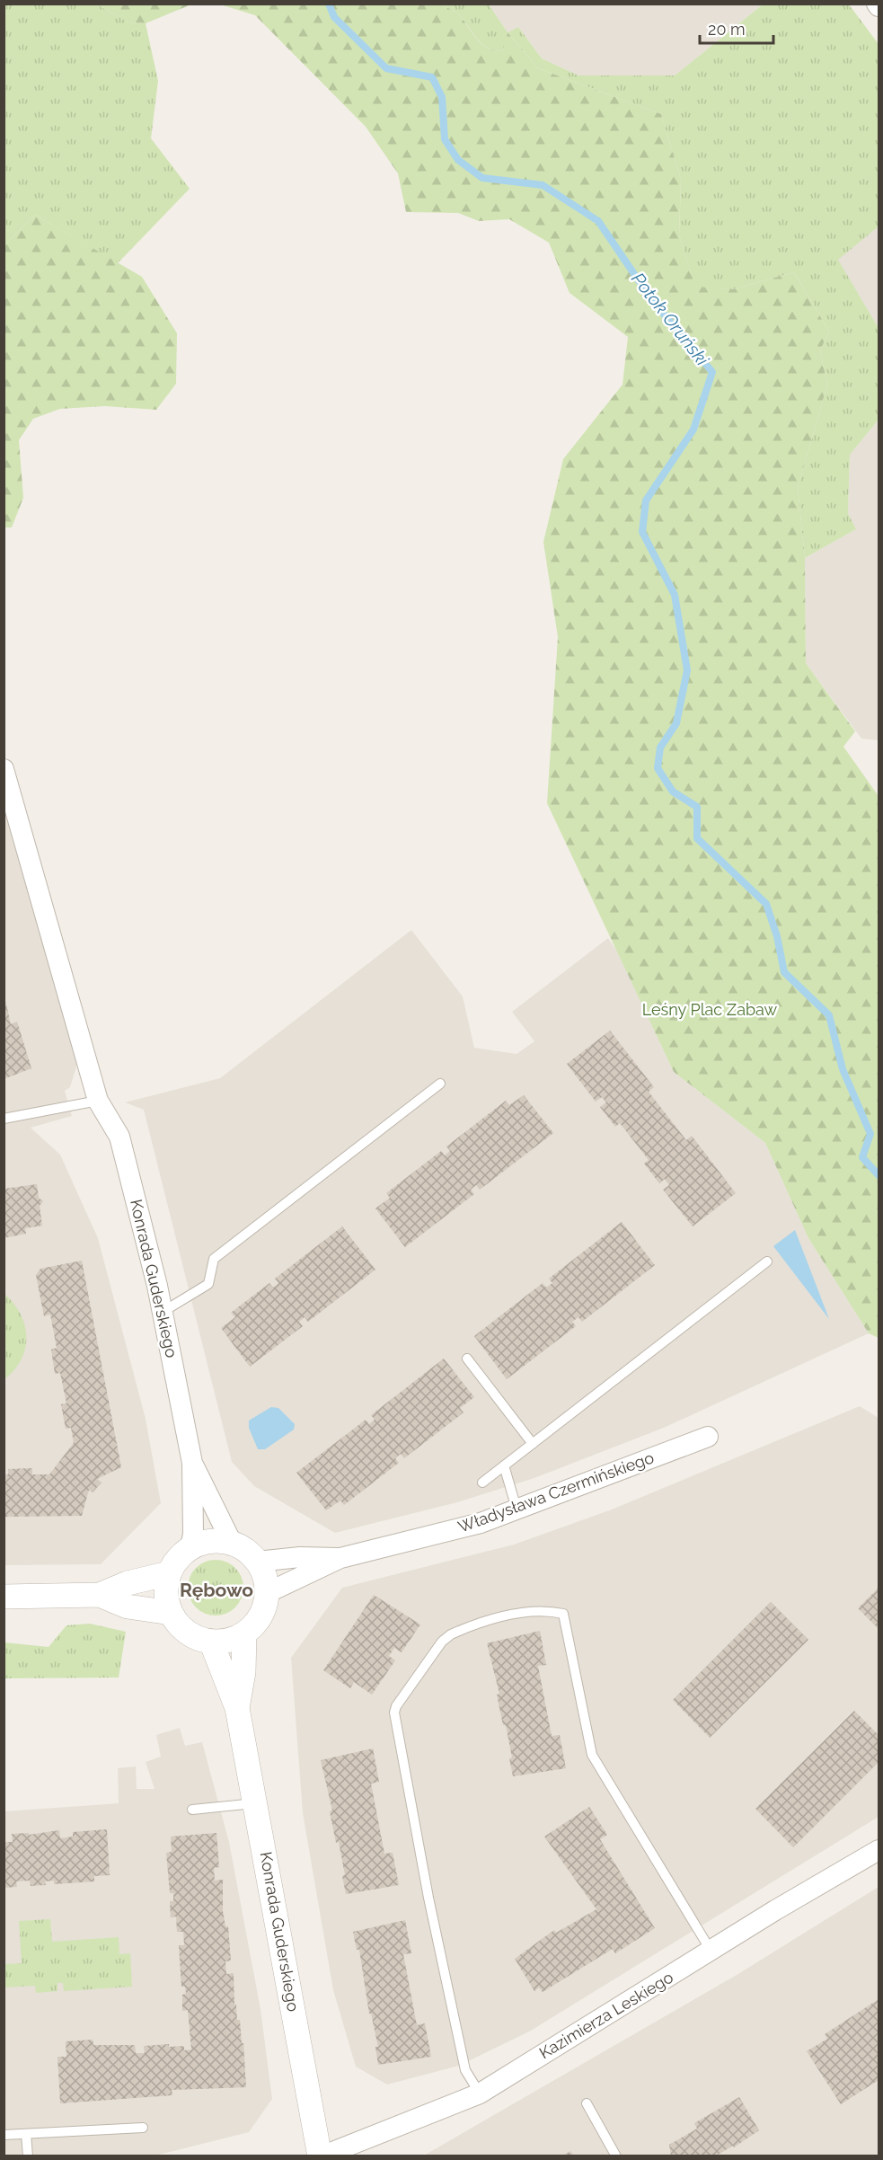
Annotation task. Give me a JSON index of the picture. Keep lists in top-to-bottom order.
{
  "streets": {
    "street": ["Konrada Guderskiego", "Władysława Czermińskiego", "Kazimierza Leskiego"]
  },
  "crossings": [
    ["Konrada Guderskiego", "Władysława Czermińskiego"],
    ["Konrada Guderskiego", "Kazimierza Leskiego"]
  ],
  "districts": ["Rębowo"],
  "water": ["Potok Oruński"],
  "parks": ["Leśny Plac Zabaw"],
  "scale_bar": "20 m"
}
